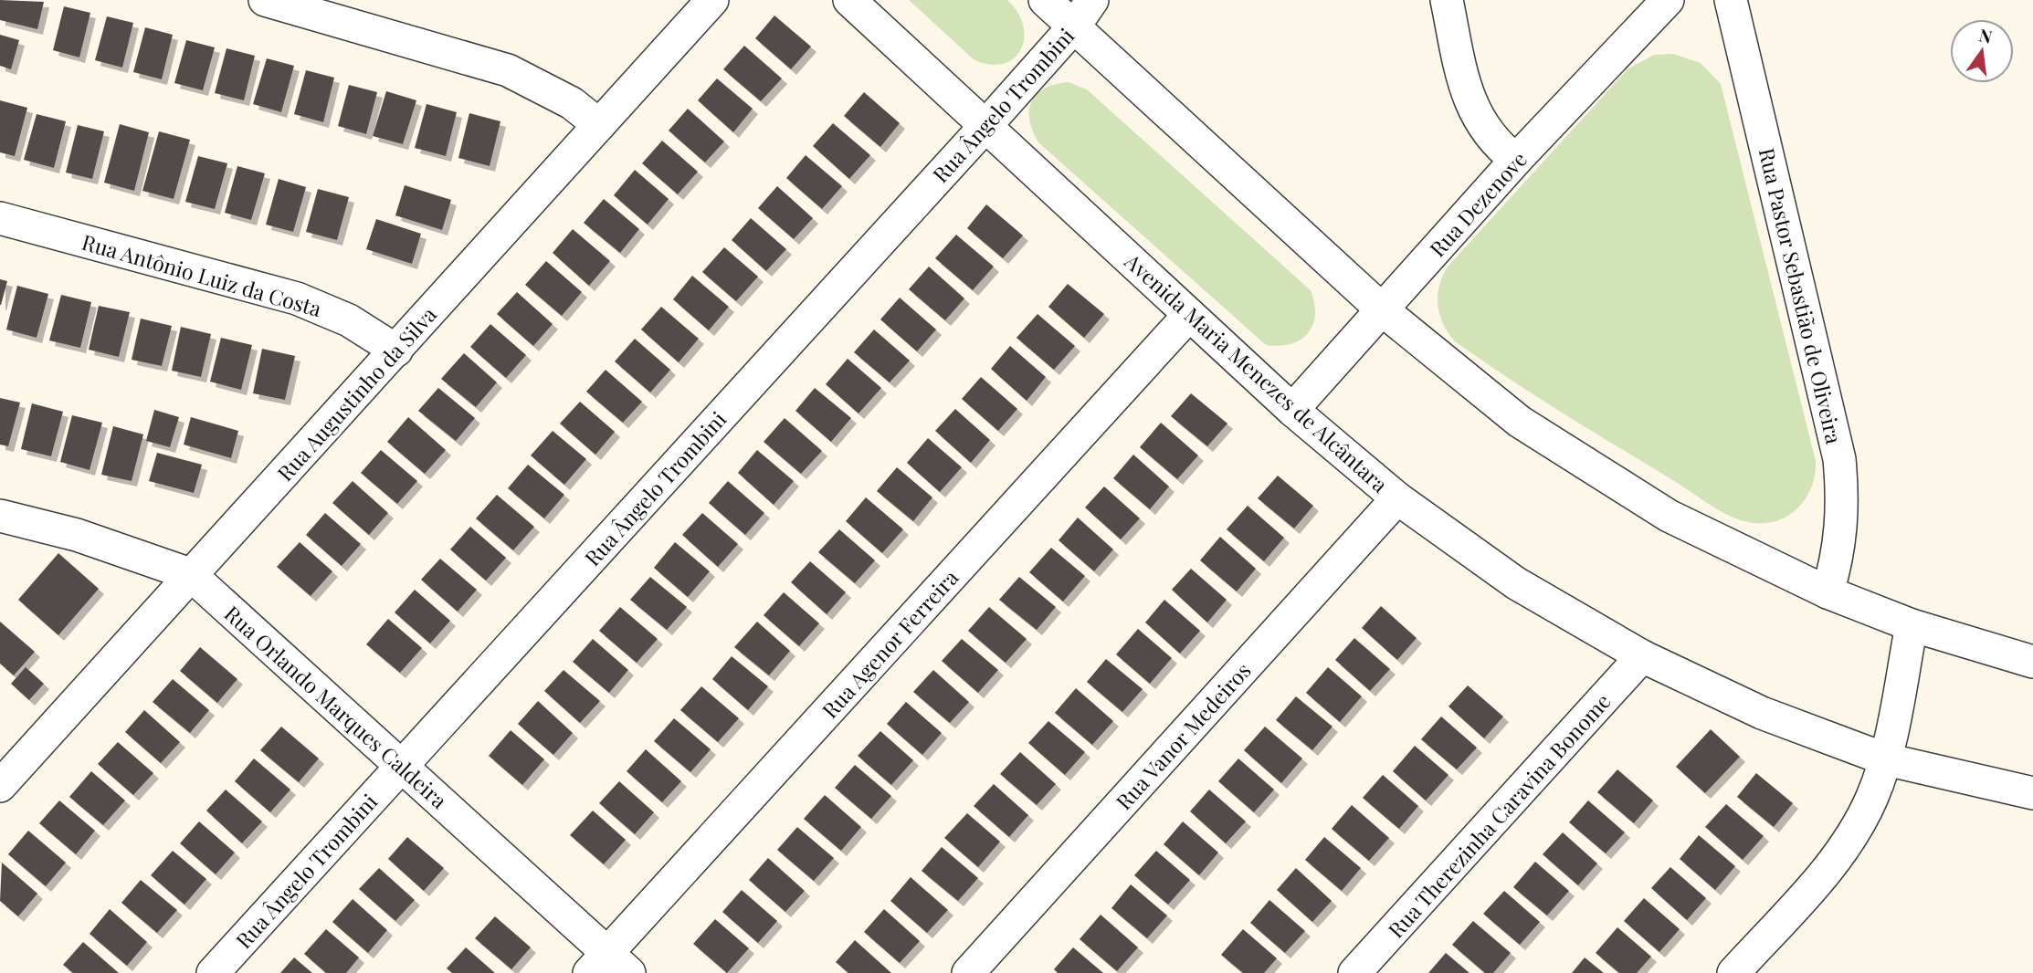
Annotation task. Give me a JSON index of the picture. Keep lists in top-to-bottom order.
{
  "streets": {
    "street": [
      "Rua Ângelo Trombini",
      "Rua Dezenove",
      "Rua Antônio Luiz da Costa",
      "Rua Pastor Sebastião de Oliveira",
      "Avenida Maria Menezes de Alcântara",
      "Rua Augustinho da Silva",
      "Rua Agenor Ferreira",
      "Rua Orlando Marques Caldeira",
      "Rua Vanor Medeiros",
      "Rua Therezinha Caravina Bonome"
    ]
  },
  "crossings": [
    ["Rua Ângelo Trombini", "Avenida Maria Menezes de Alcântara"],
    ["Rua Ângelo Trombini", "Rua Orlando Marques Caldeira"],
    ["Rua Dezenove", "Avenida Maria Menezes de Alcântara"],
    ["Rua Antônio Luiz da Costa", "Rua Augustinho da Silva"],
    ["Avenida Maria Menezes de Alcântara", "Rua Agenor Ferreira"],
    ["Avenida Maria Menezes de Alcântara", "Rua Vanor Medeiros"],
    ["Avenida Maria Menezes de Alcântara", "Rua Therezinha Caravina Bonome"],
    ["Rua Augustinho da Silva", "Rua Orlando Marques Caldeira"],
    ["Rua Agenor Ferreira", "Rua Orlando Marques Caldeira"]
  ],
  "north": "top"
}
